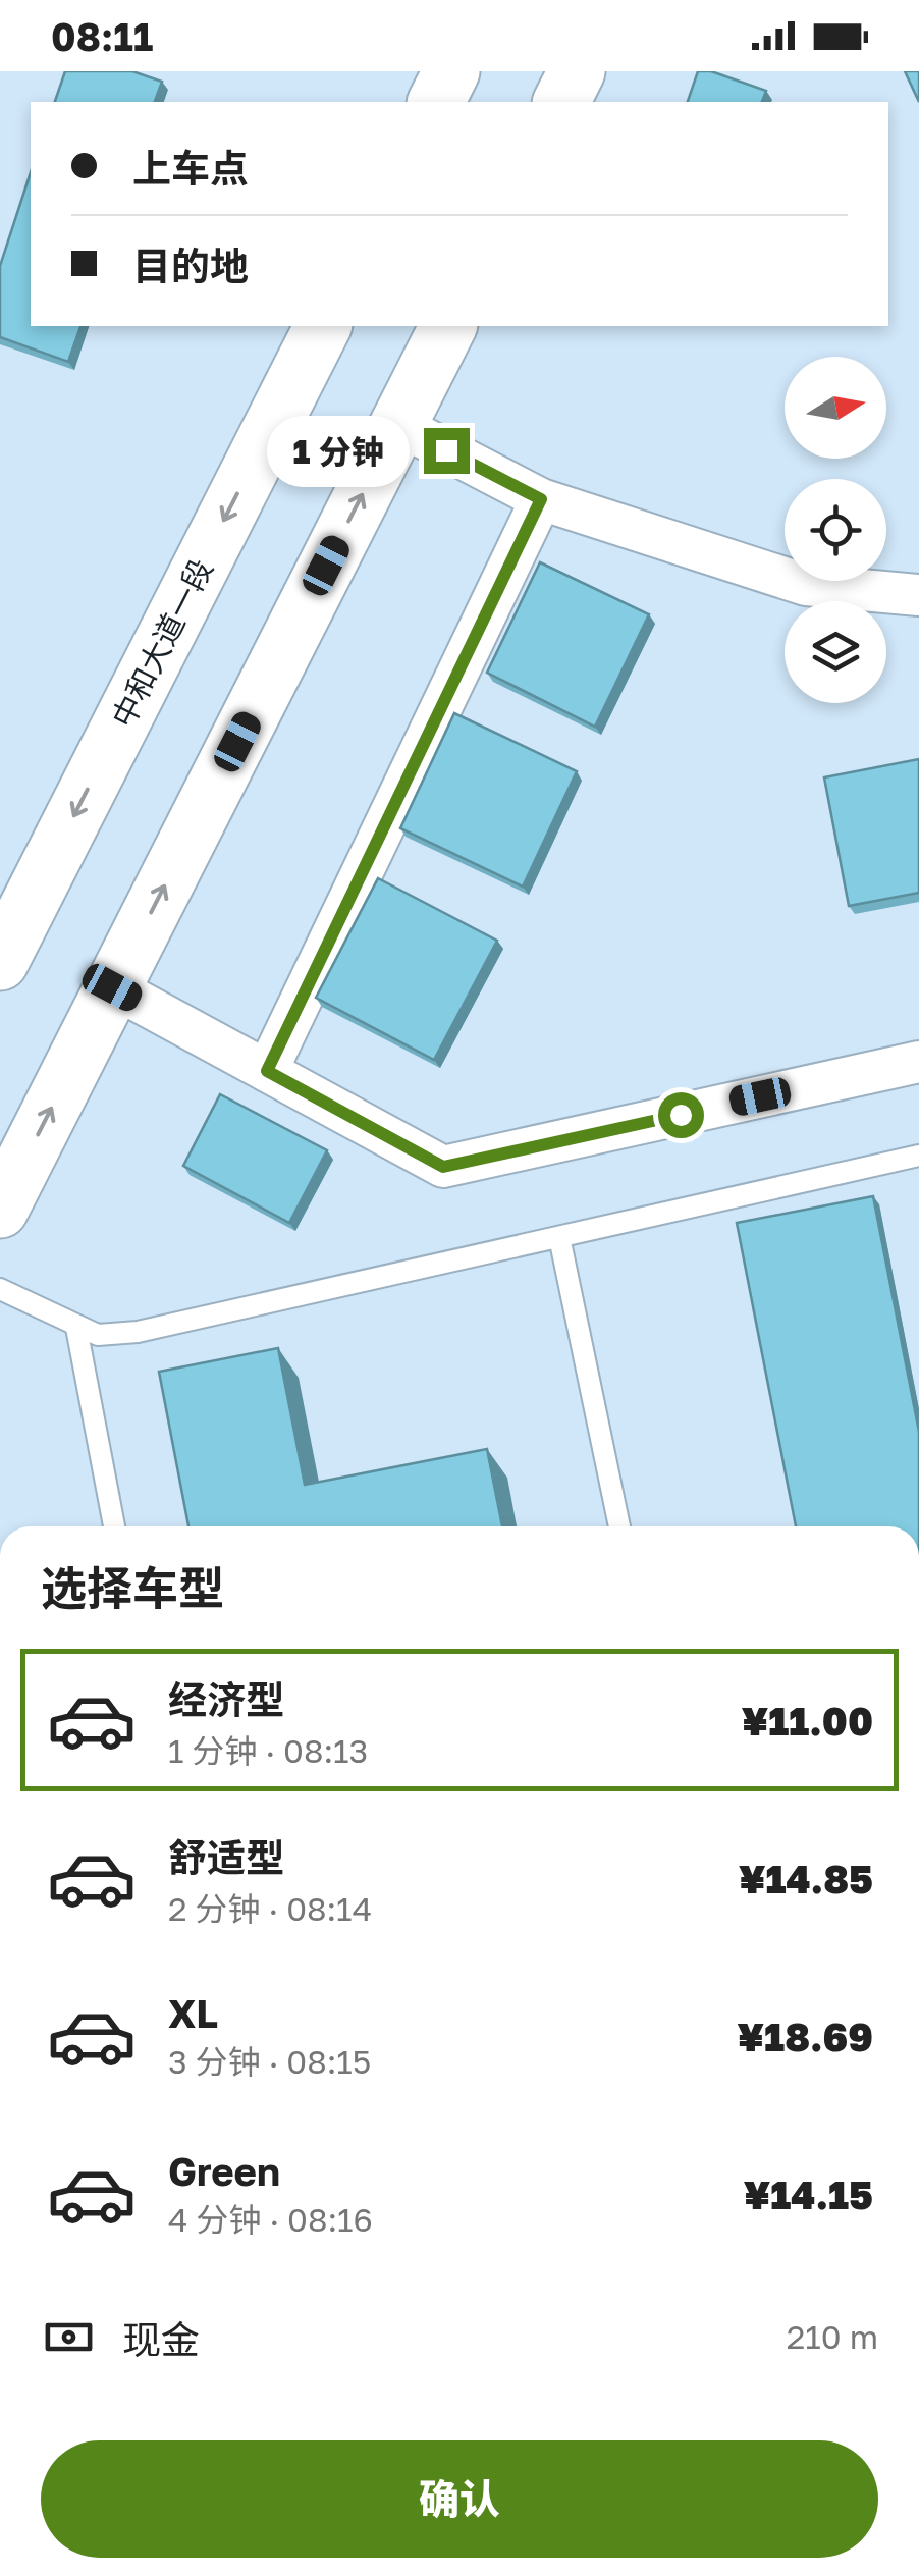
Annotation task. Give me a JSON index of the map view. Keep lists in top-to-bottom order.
{
  "streets": {
    "main road": ["中和大道一段"]
  },
  "north": "right",
  "page": {
    "status": "08:11",
    "banner": ["上车点", "目的地"],
    "bubble": "1 分钟",
    "heading": "选择车型",
    "list": [
      {
        "name": "经济型",
        "note": "1 分钟 · 08:13",
        "value": "¥11.00"
      },
      {
        "name": "舒适型",
        "note": "2 分钟 · 08:14",
        "value": "¥14.85"
      },
      {
        "name": "XL",
        "note": "3 分钟 · 08:15",
        "value": "¥18.69"
      },
      {
        "name": "Green",
        "note": "4 分钟 · 08:16",
        "value": "¥14.15"
      }
    ],
    "pay": ["现金", "210 m"],
    "buttons": "确认"
  }
}
